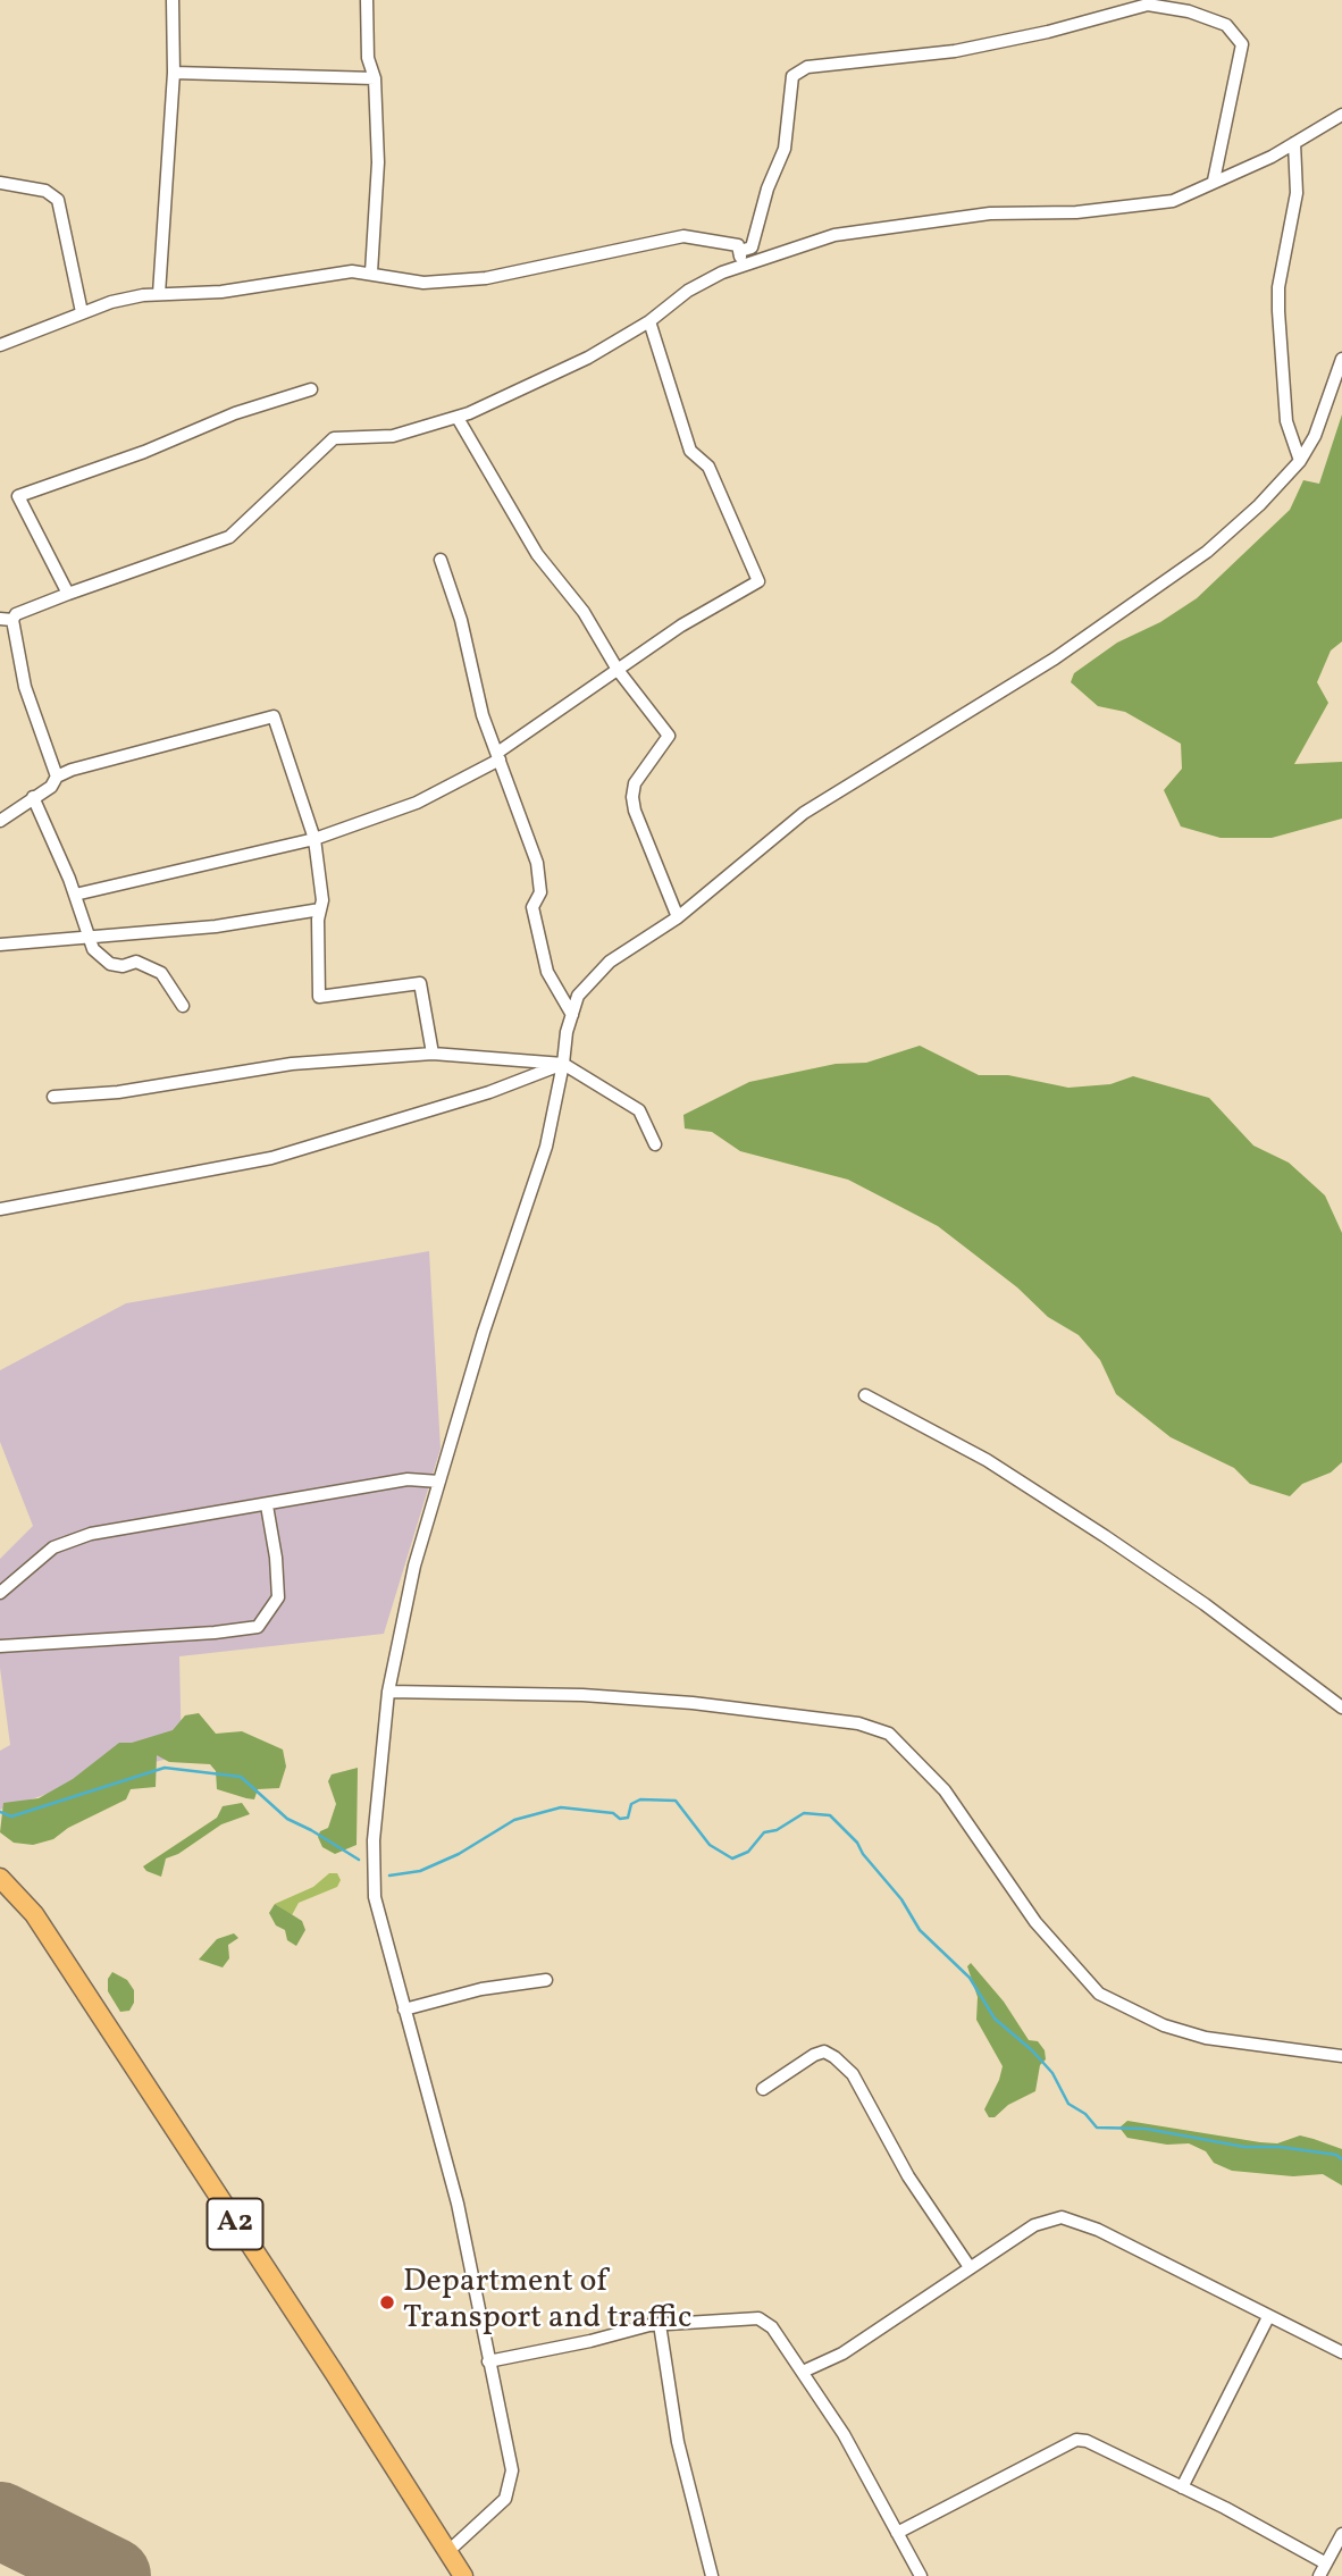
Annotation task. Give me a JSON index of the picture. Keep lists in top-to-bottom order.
{
  "streets": {
    "main road": ["A2"]
  },
  "places": ["Department of Transport and traffic"]
}
